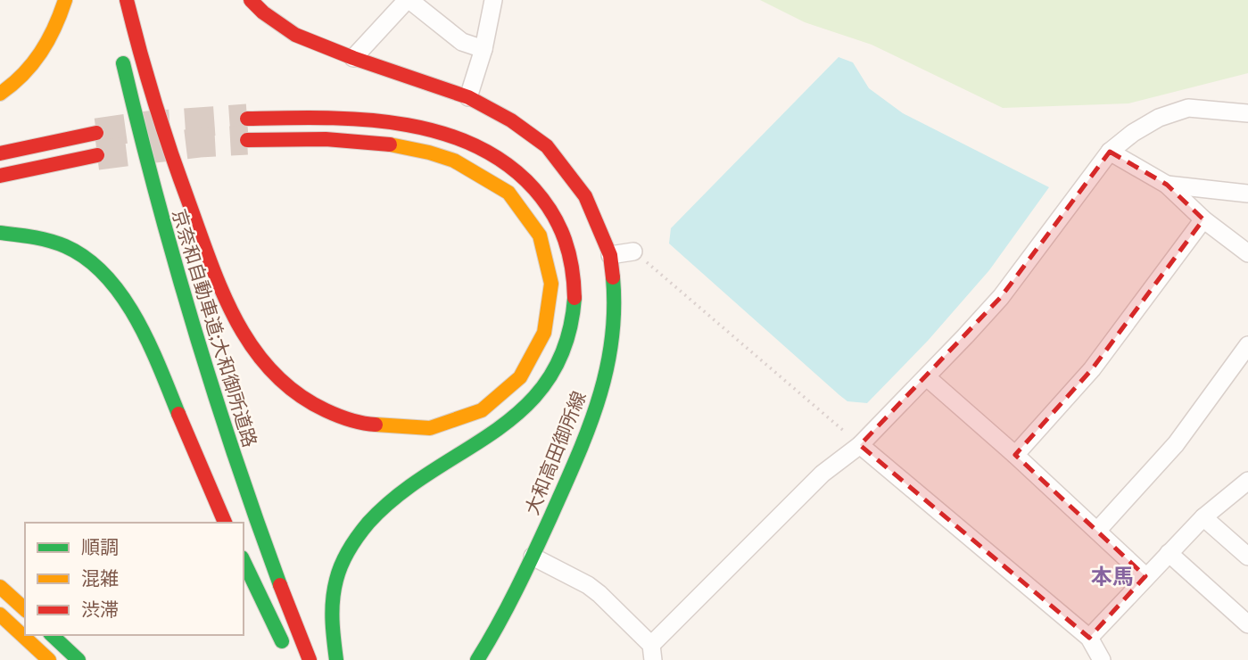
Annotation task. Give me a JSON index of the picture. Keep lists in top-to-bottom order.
{
  "streets": {
    "main road": ["京奈和自動車道;大和御所道路", "大和高田御所線"]
  },
  "districts": ["本馬"],
  "legend": ["順調", "混雑", "渋滞"]
}
